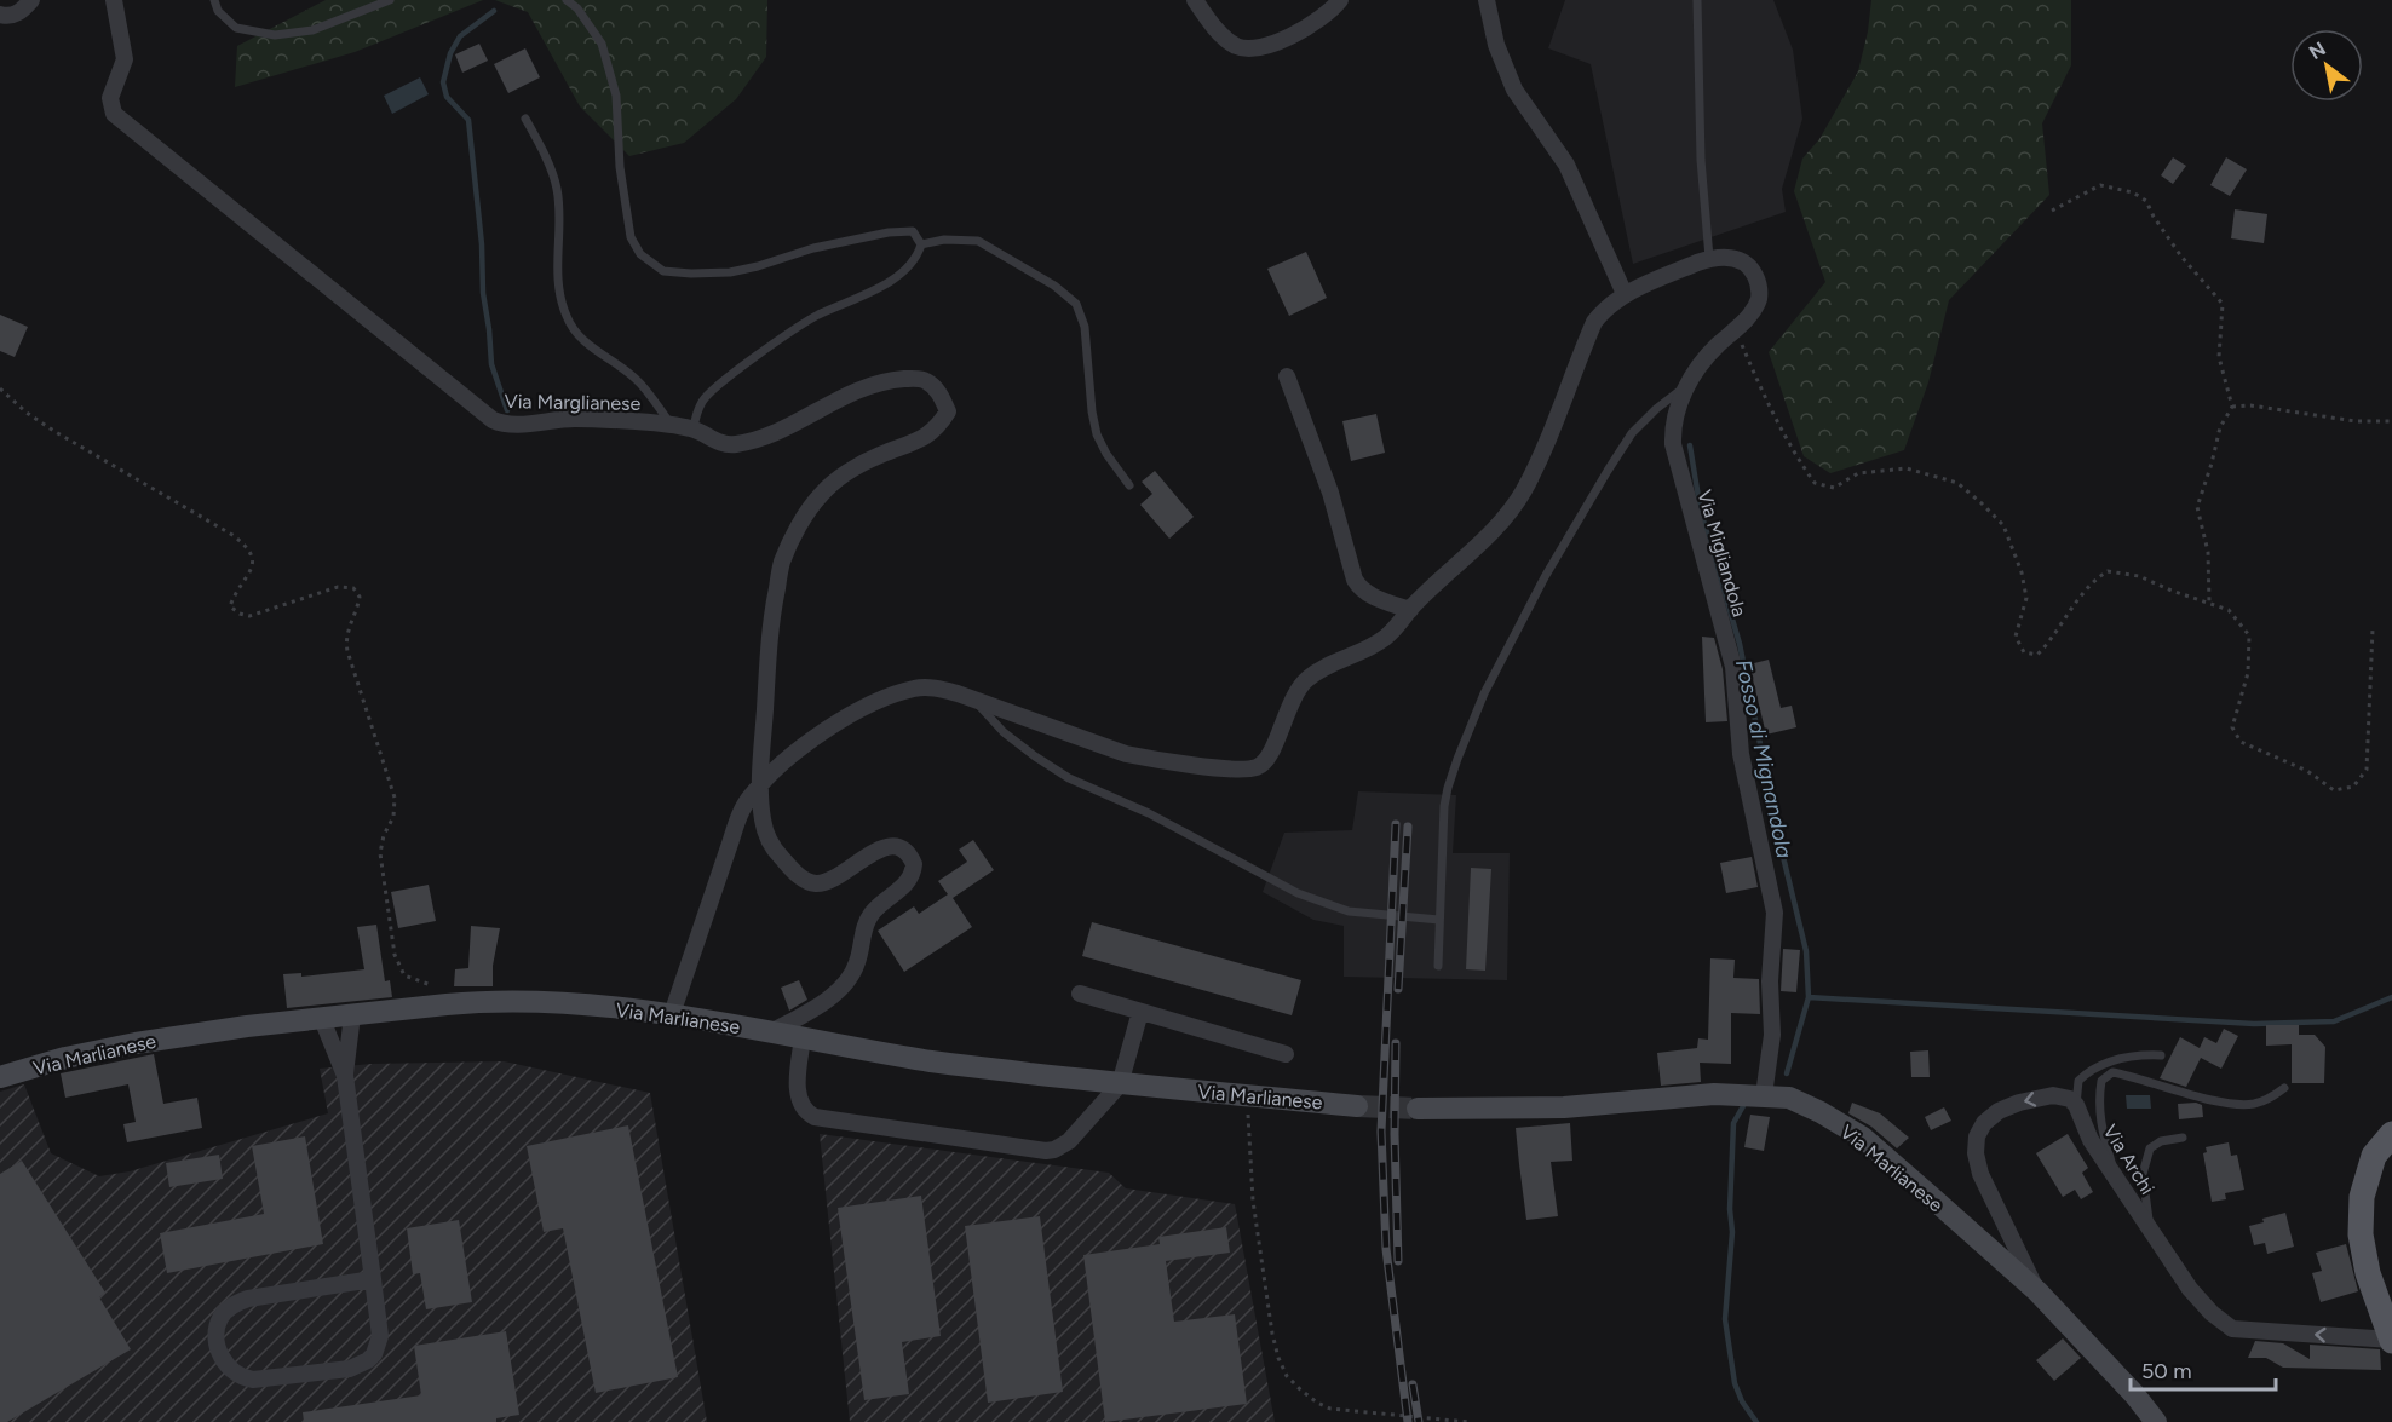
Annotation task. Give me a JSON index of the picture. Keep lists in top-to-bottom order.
{
  "streets": {
    "street": [
      "Via Marglianese",
      "Via Migliandola",
      "Via Marlianese",
      "Via Archi"
    ]
  },
  "crossings": [
    ["Via Marglianese", "Via Marlianese"],
    ["Via Migliandola", "Via Marlianese"]
  ],
  "one_way": ["Via Archi"],
  "water": ["Fosso di Mignandola"],
  "scale_bar": "50 m",
  "north": "top left"
}
